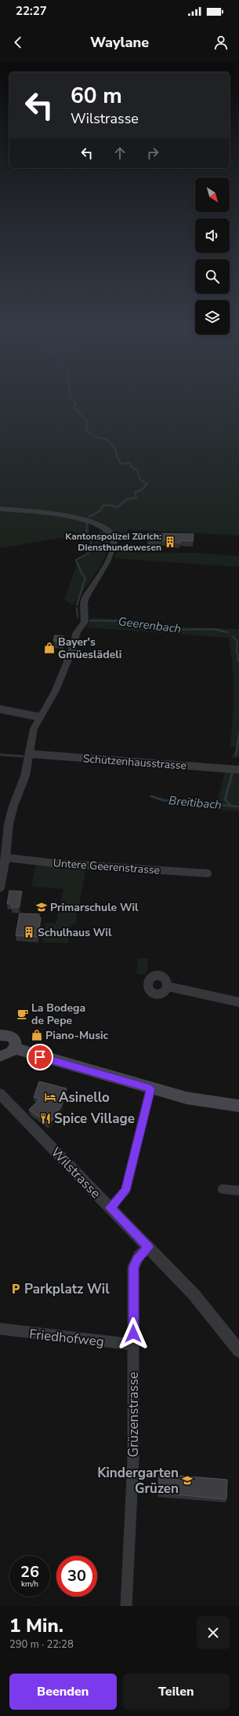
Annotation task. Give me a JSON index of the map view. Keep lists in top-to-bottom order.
{
  "streets": {
    "street": [
      "Schützenhausstrasse",
      "Untere Geerenstrasse",
      "Wilstrasse",
      "Friedhofweg",
      "Grüzenstrasse"
    ]
  },
  "crossings": [
    ["Wilstrasse", "Grüzenstrasse"],
    ["Friedhofweg", "Grüzenstrasse"]
  ],
  "water": ["Geerenbach", "Breitibach"],
  "places": {
    "building": ["Kantonspolizei Zürich: Diensthundewesen", "Schulhaus Wil"],
    "shop": ["Bayer's Gmüeslädeli", "Piano-Music"],
    "school or university": ["Primarschule Wil", "Kindergarten Grüzen"],
    "cafe": ["La Bodega de Pepe"],
    "hotel": ["Asinello"],
    "restaurant": ["Spice Village"],
    "parking": ["Parkplatz Wil"]
  },
  "north": "bottom right",
  "page": {
    "status": "22:27",
    "header": "Waylane",
    "turn": ["60 m", "Wilstrasse"],
    "speed": "26 km/h",
    "limit": "30",
    "heading": ["1 Min.", "290 m · 22:28"],
    "buttons": ["Beenden", "Teilen"]
  }
}
